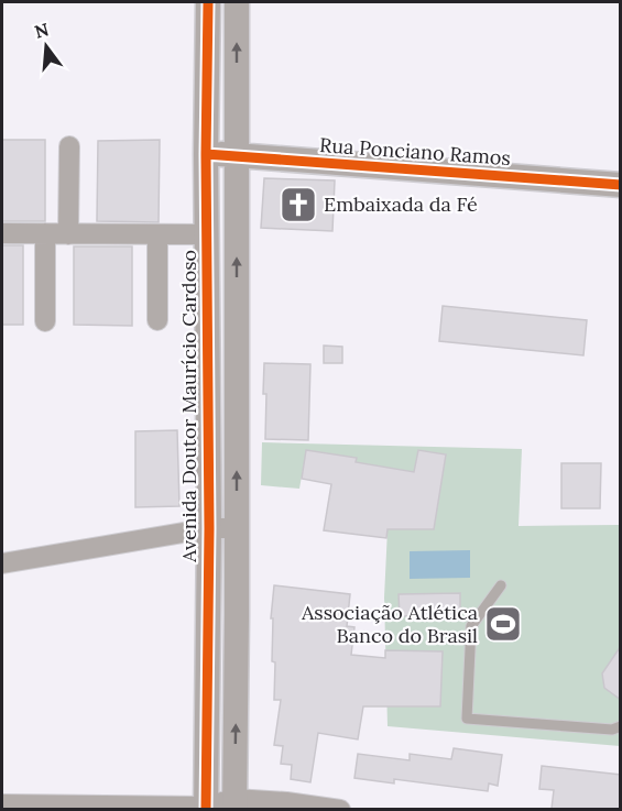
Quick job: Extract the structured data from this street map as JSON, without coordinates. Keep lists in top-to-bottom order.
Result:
{
  "streets": {
    "street": ["Rua Ponciano Ramos", "Avenida Doutor Maurício Cardoso"]
  },
  "crossings": [
    ["Rua Ponciano Ramos", "Avenida Doutor Maurício Cardoso"]
  ],
  "places": {
    "church": ["Embaixada da Fé"],
    "sports": ["Associação Atlética Banco do Brasil"]
  },
  "north": "top"
}
